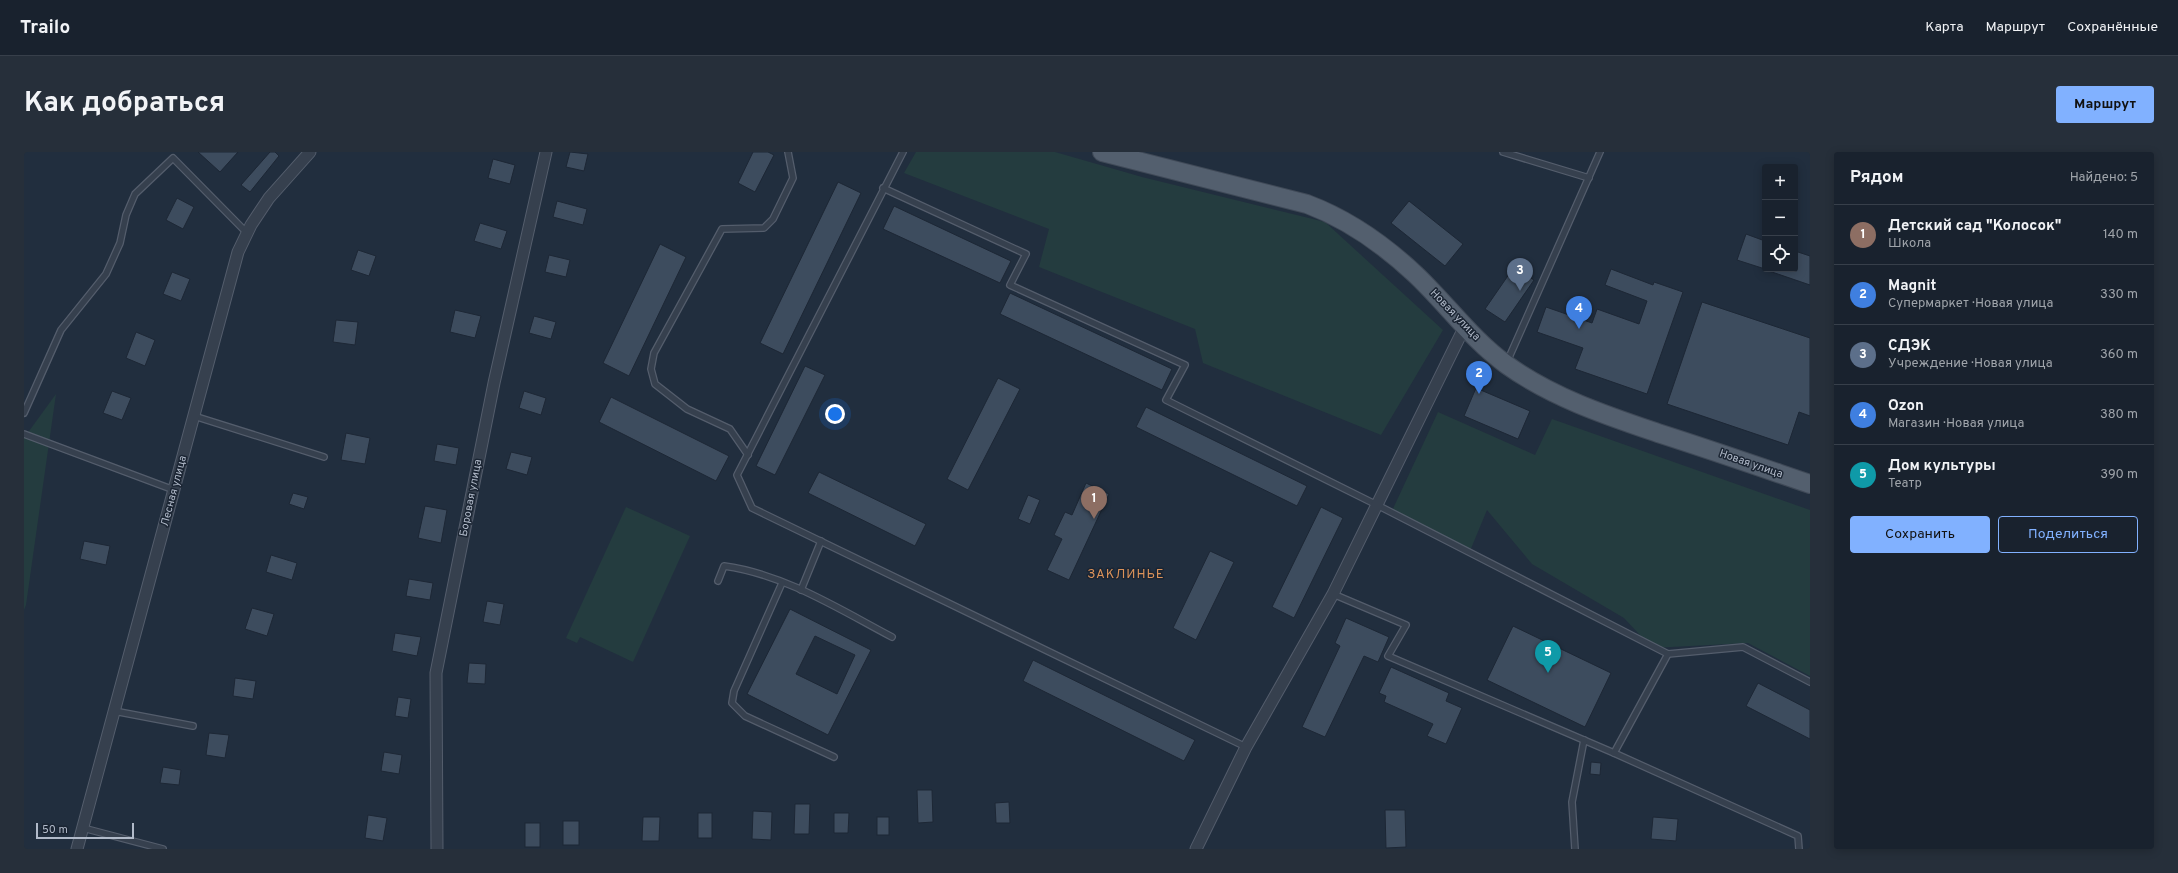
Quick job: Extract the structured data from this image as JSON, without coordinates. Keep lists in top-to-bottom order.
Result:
{
  "streets": {
    "main road": ["Новая улица"],
    "street": ["Лесная улица", "Боровая улица"]
  },
  "districts": ["ЗАКЛИНЬЕ"],
  "scale_bar": "50 m",
  "page": {
    "header": "Trailo",
    "nav": ["Карта", "Маршрут", "Сохранённые"],
    "title": "Как добраться",
    "buttons": [
      "Маршрут",
      ["Сохранить", "Поделиться"]
    ],
    "heading": ["Рядом", "Найдено: 5"],
    "map_buttons": ["+", "−"],
    "list": [
      {
        "mark": "1",
        "name": "Детский сад \"Колосок\"",
        "note": "Школа",
        "value": "140 m"
      },
      {
        "mark": "2",
        "name": "Magnit",
        "note": "Супермаркет · Новая улица",
        "value": "330 m"
      },
      {
        "mark": "3",
        "name": "СДЭК",
        "note": "Учреждение · Новая улица",
        "value": "360 m"
      },
      {
        "mark": "4",
        "name": "Ozon",
        "note": "Магазин · Новая улица",
        "value": "380 m"
      },
      {
        "mark": "5",
        "name": "Дом культуры",
        "note": "Театр",
        "value": "390 m"
      }
    ],
    "pins": [
      "3",
      "4",
      "2",
      "1",
      "5"
    ],
    "scale": "50 m"
  }
}
